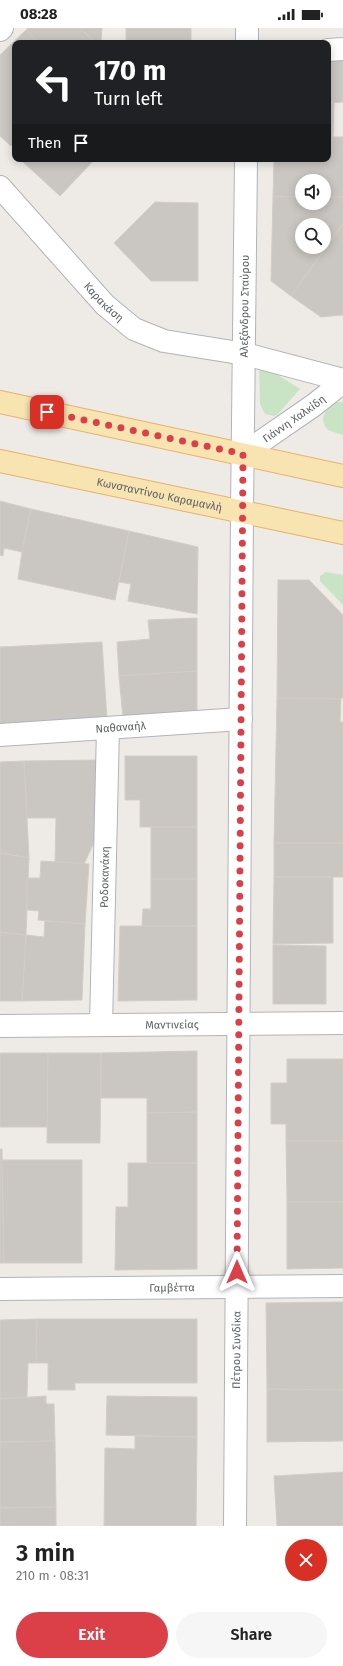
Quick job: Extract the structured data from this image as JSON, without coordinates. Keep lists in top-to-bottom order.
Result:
{
  "streets": {
    "main road": ["Κωνσταντίνου Καραμανλή"],
    "street": [
      "Καρακάση",
      "Αλεξάνδρου Σταύρου",
      "Γιάννη Χαλκίδη",
      "Ναθαναήλ",
      "Ροδοκανάκη",
      "Μαντινείας",
      "Γαμβέττα",
      "Πέτρου Συνδίκα"
    ]
  },
  "crossings": [
    ["Καρακάση", "Αλεξάνδρου Σταύρου"],
    ["Καρακάση", "Γιάννη Χαλκίδη"],
    ["Αλεξάνδρου Σταύρου", "Γιάννη Χαλκίδη"],
    ["Αλεξάνδρου Σταύρου", "Πέτρου Συνδίκα"],
    ["Γιάννη Χαλκίδη", "Πέτρου Συνδίκα"],
    ["Κωνσταντίνου Καραμανλή", "Πέτρου Συνδίκα"],
    ["Ναθαναήλ", "Ροδοκανάκη"],
    ["Ναθαναήλ", "Πέτρου Συνδίκα"],
    ["Ροδοκανάκη", "Μαντινείας"],
    ["Μαντινείας", "Πέτρου Συνδίκα"],
    ["Γαμβέττα", "Πέτρου Συνδίκα"]
  ],
  "page": {
    "status": "08:28",
    "turn": ["170 m", "Turn left"],
    "then": "Then",
    "heading": ["3 min", "210 m · 08:31"],
    "buttons": ["Exit", "Share"]
  }
}
